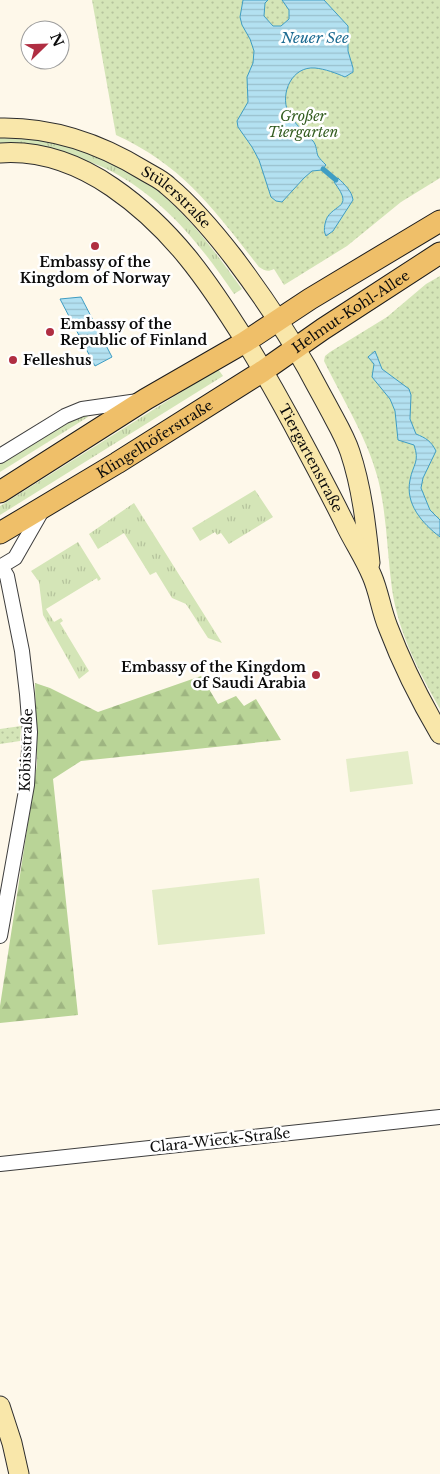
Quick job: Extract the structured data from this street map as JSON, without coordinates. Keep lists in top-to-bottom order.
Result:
{
  "streets": {
    "main road": [
      "Stülerstraße",
      "Helmut-Kohl-Allee",
      "Klingelhöferstraße",
      "Tiergartenstraße"
    ],
    "street": ["Köbisstraße", "Clara-Wieck-Straße"]
  },
  "crossings": [
    ["Stülerstraße", "Helmut-Kohl-Allee"],
    ["Stülerstraße", "Tiergartenstraße"],
    ["Helmut-Kohl-Allee", "Klingelhöferstraße"],
    ["Helmut-Kohl-Allee", "Tiergartenstraße"],
    ["Klingelhöferstraße", "Tiergartenstraße"]
  ],
  "water": ["Neuer See"],
  "parks": ["Großer Tiergarten"],
  "places": [
    "Embassy of the Kingdom of Norway",
    "Embassy of the Republic of Finland",
    "Felleshus",
    "Embassy of the Kingdom of Saudi Arabia"
  ],
  "north": "top right"
}
